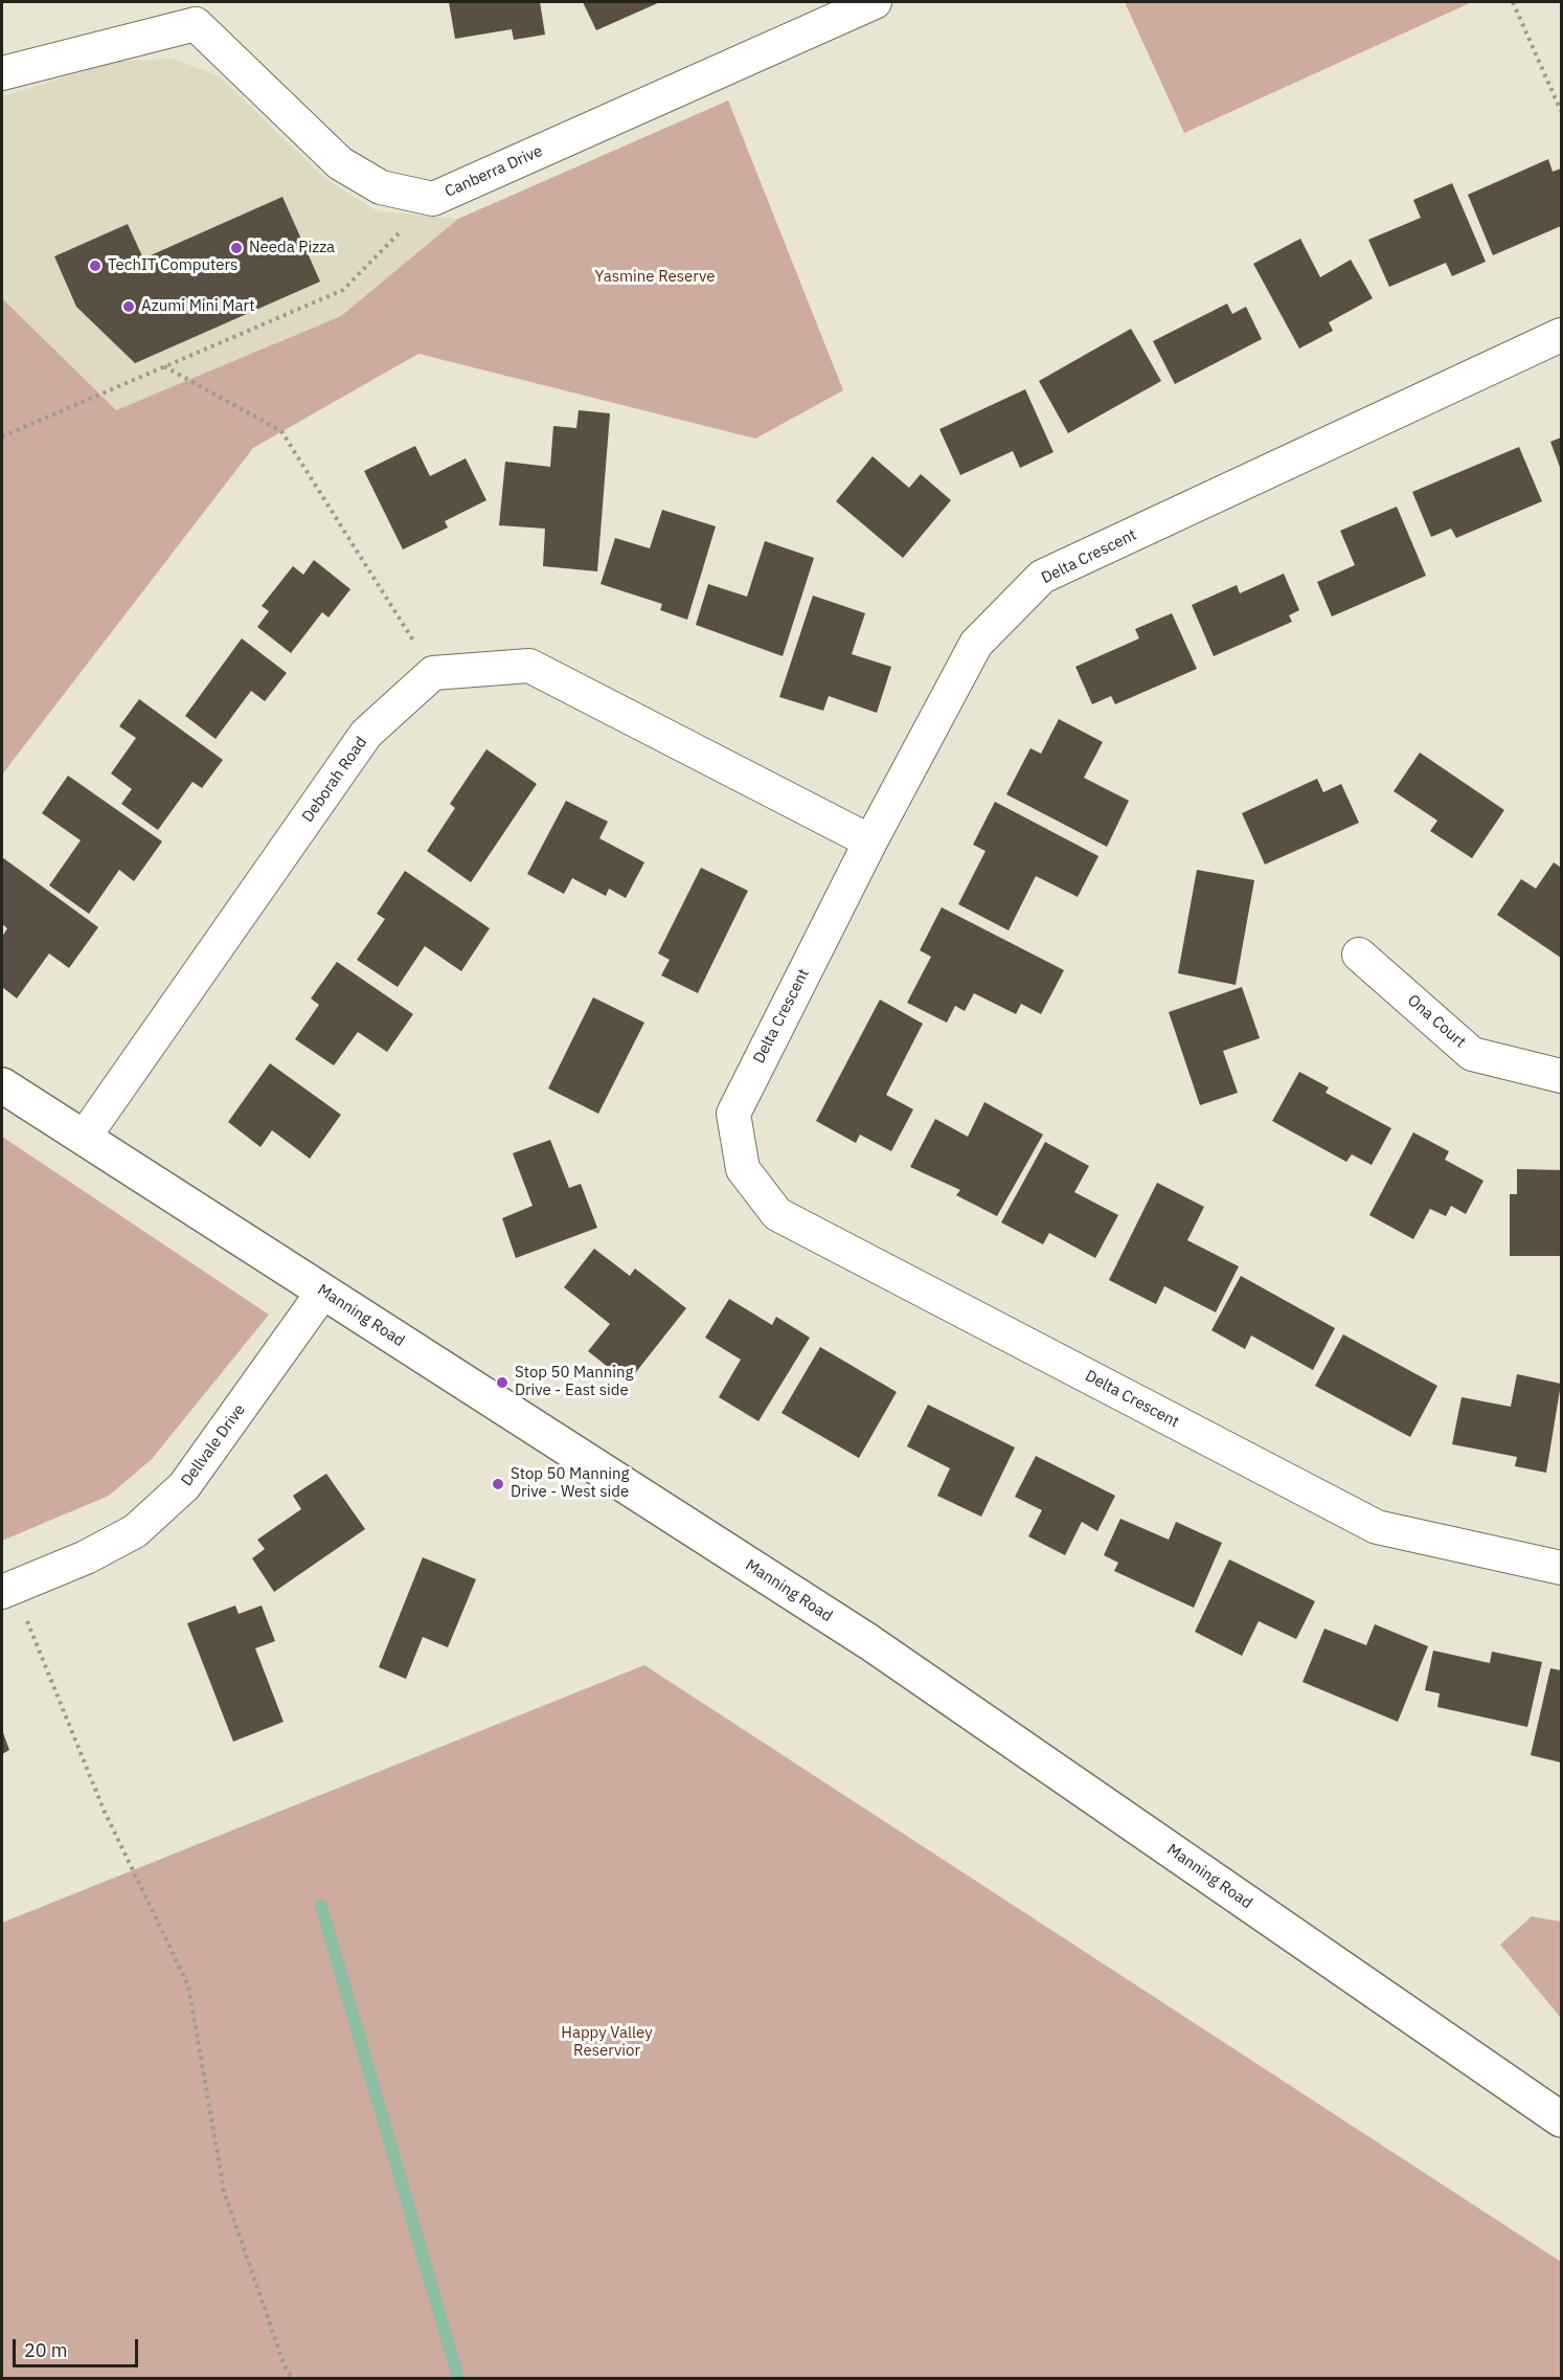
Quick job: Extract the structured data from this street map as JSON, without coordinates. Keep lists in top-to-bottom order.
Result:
{
  "streets": {
    "street": [
      "Canberra Drive",
      "Delta Crescent",
      "Deborah Road",
      "Ona Court",
      "Manning Road",
      "Dellvale Drive"
    ]
  },
  "crossings": [
    ["Deborah Road", "Manning Road"],
    ["Manning Road", "Dellvale Drive"]
  ],
  "parks": ["Yasmine Reserve", "Happy Valley Reservior"],
  "places": [
    "Needa Pizza",
    "TechIT Computers",
    "Azumi Mini Mart",
    "Stop 50 Manning Drive - East side",
    "Stop 50 Manning Drive - West side"
  ],
  "scale_bar": "20 m"
}
